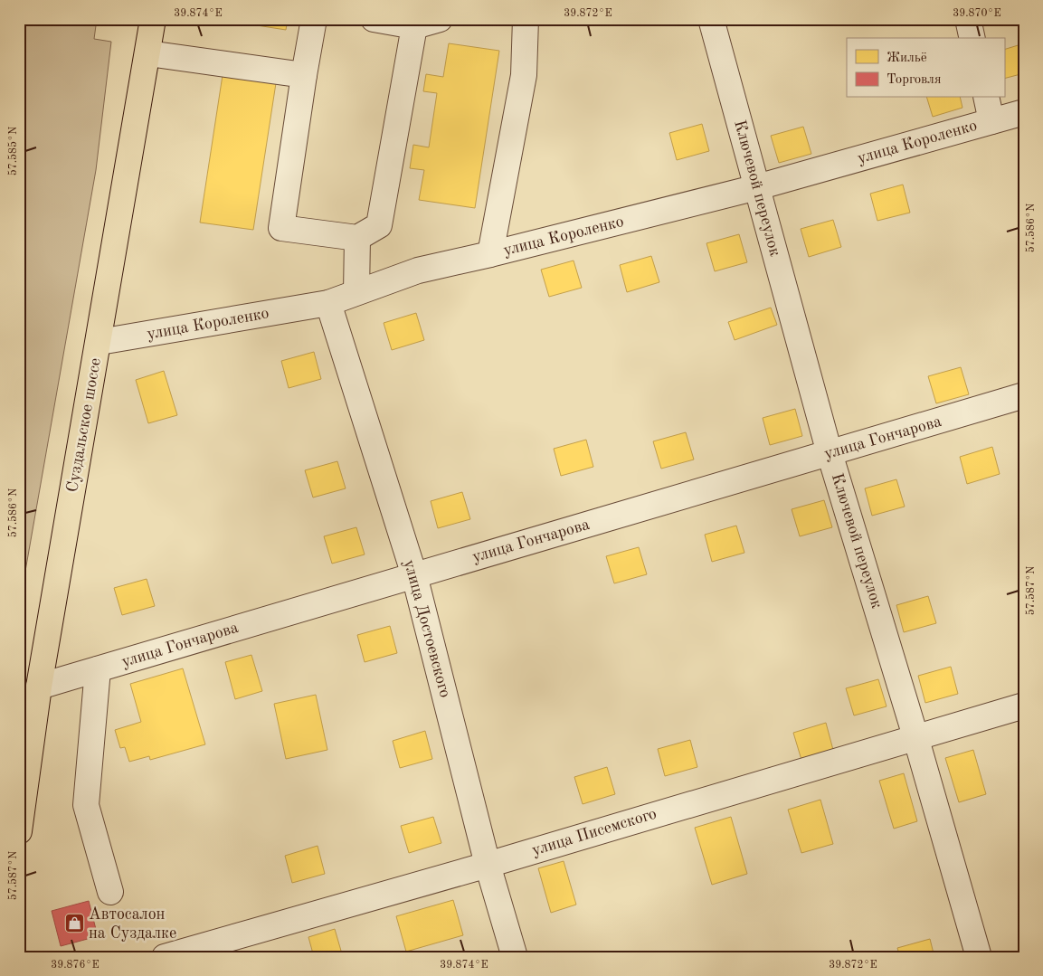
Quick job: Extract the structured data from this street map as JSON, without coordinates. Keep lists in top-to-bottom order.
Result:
{
  "streets": {
    "main road": ["Суздальское шоссе"],
    "street": [
      "улица Короленко",
      "Ключевой переулок",
      "улица Гончарова",
      "улица Достоевского",
      "улица Писемского"
    ]
  },
  "crossings": [
    ["улица Короленко", "Ключевой переулок"],
    ["улица Короленко", "Суздальское шоссе"],
    ["улица Короленко", "улица Достоевского"],
    ["Ключевой переулок", "улица Гончарова"],
    ["Ключевой переулок", "улица Писемского"],
    ["Суздальское шоссе", "улица Гончарова"],
    ["улица Гончарова", "улица Достоевского"],
    ["улица Достоевского", "улица Писемского"]
  ],
  "places": {
    "shop": ["Автосалон на Суздалке"]
  },
  "legend": ["Жильё", "Торговля"],
  "coordinates": [
    "39.874°E",
    "39.872°E",
    "39.870°E",
    "57.585°N",
    "57.586°N",
    "57.587°N",
    "39.876°E"
  ]
}
